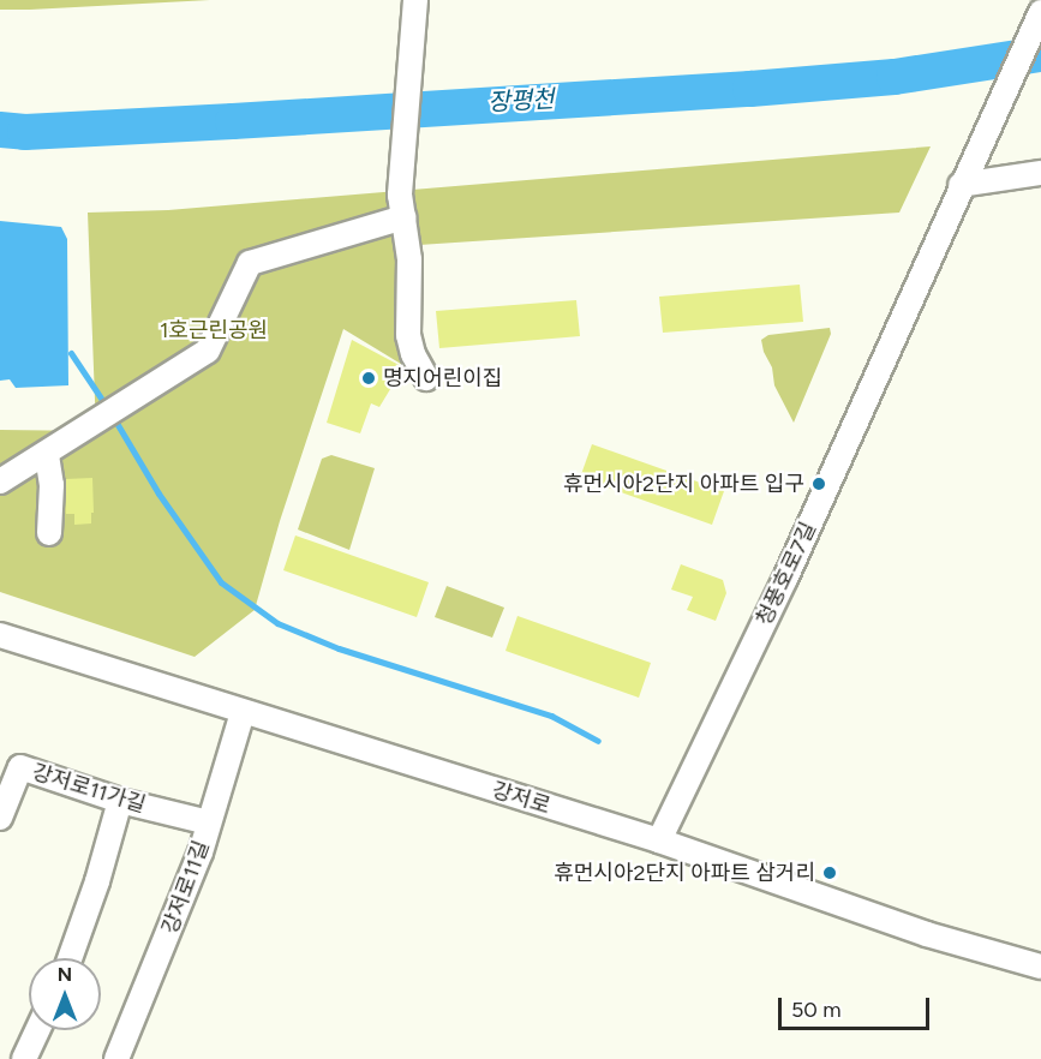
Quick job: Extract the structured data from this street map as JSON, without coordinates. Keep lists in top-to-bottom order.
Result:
{
  "streets": {
    "street": [
      "청풍호로7길",
      "강저로11가길",
      "강저로",
      "강저로11길"
    ]
  },
  "crossings": [
    ["청풍호로7길", "강저로"],
    ["강저로11가길", "강저로11길"],
    ["강저로", "강저로11길"]
  ],
  "water": ["장평천"],
  "parks": ["1호근린공원"],
  "places": ["명지어린이집", "휴먼시아2단지 아파트 입구", "휴먼시아2단지 아파트 삼거리"],
  "scale_bar": "50 m",
  "north": "top"
}
